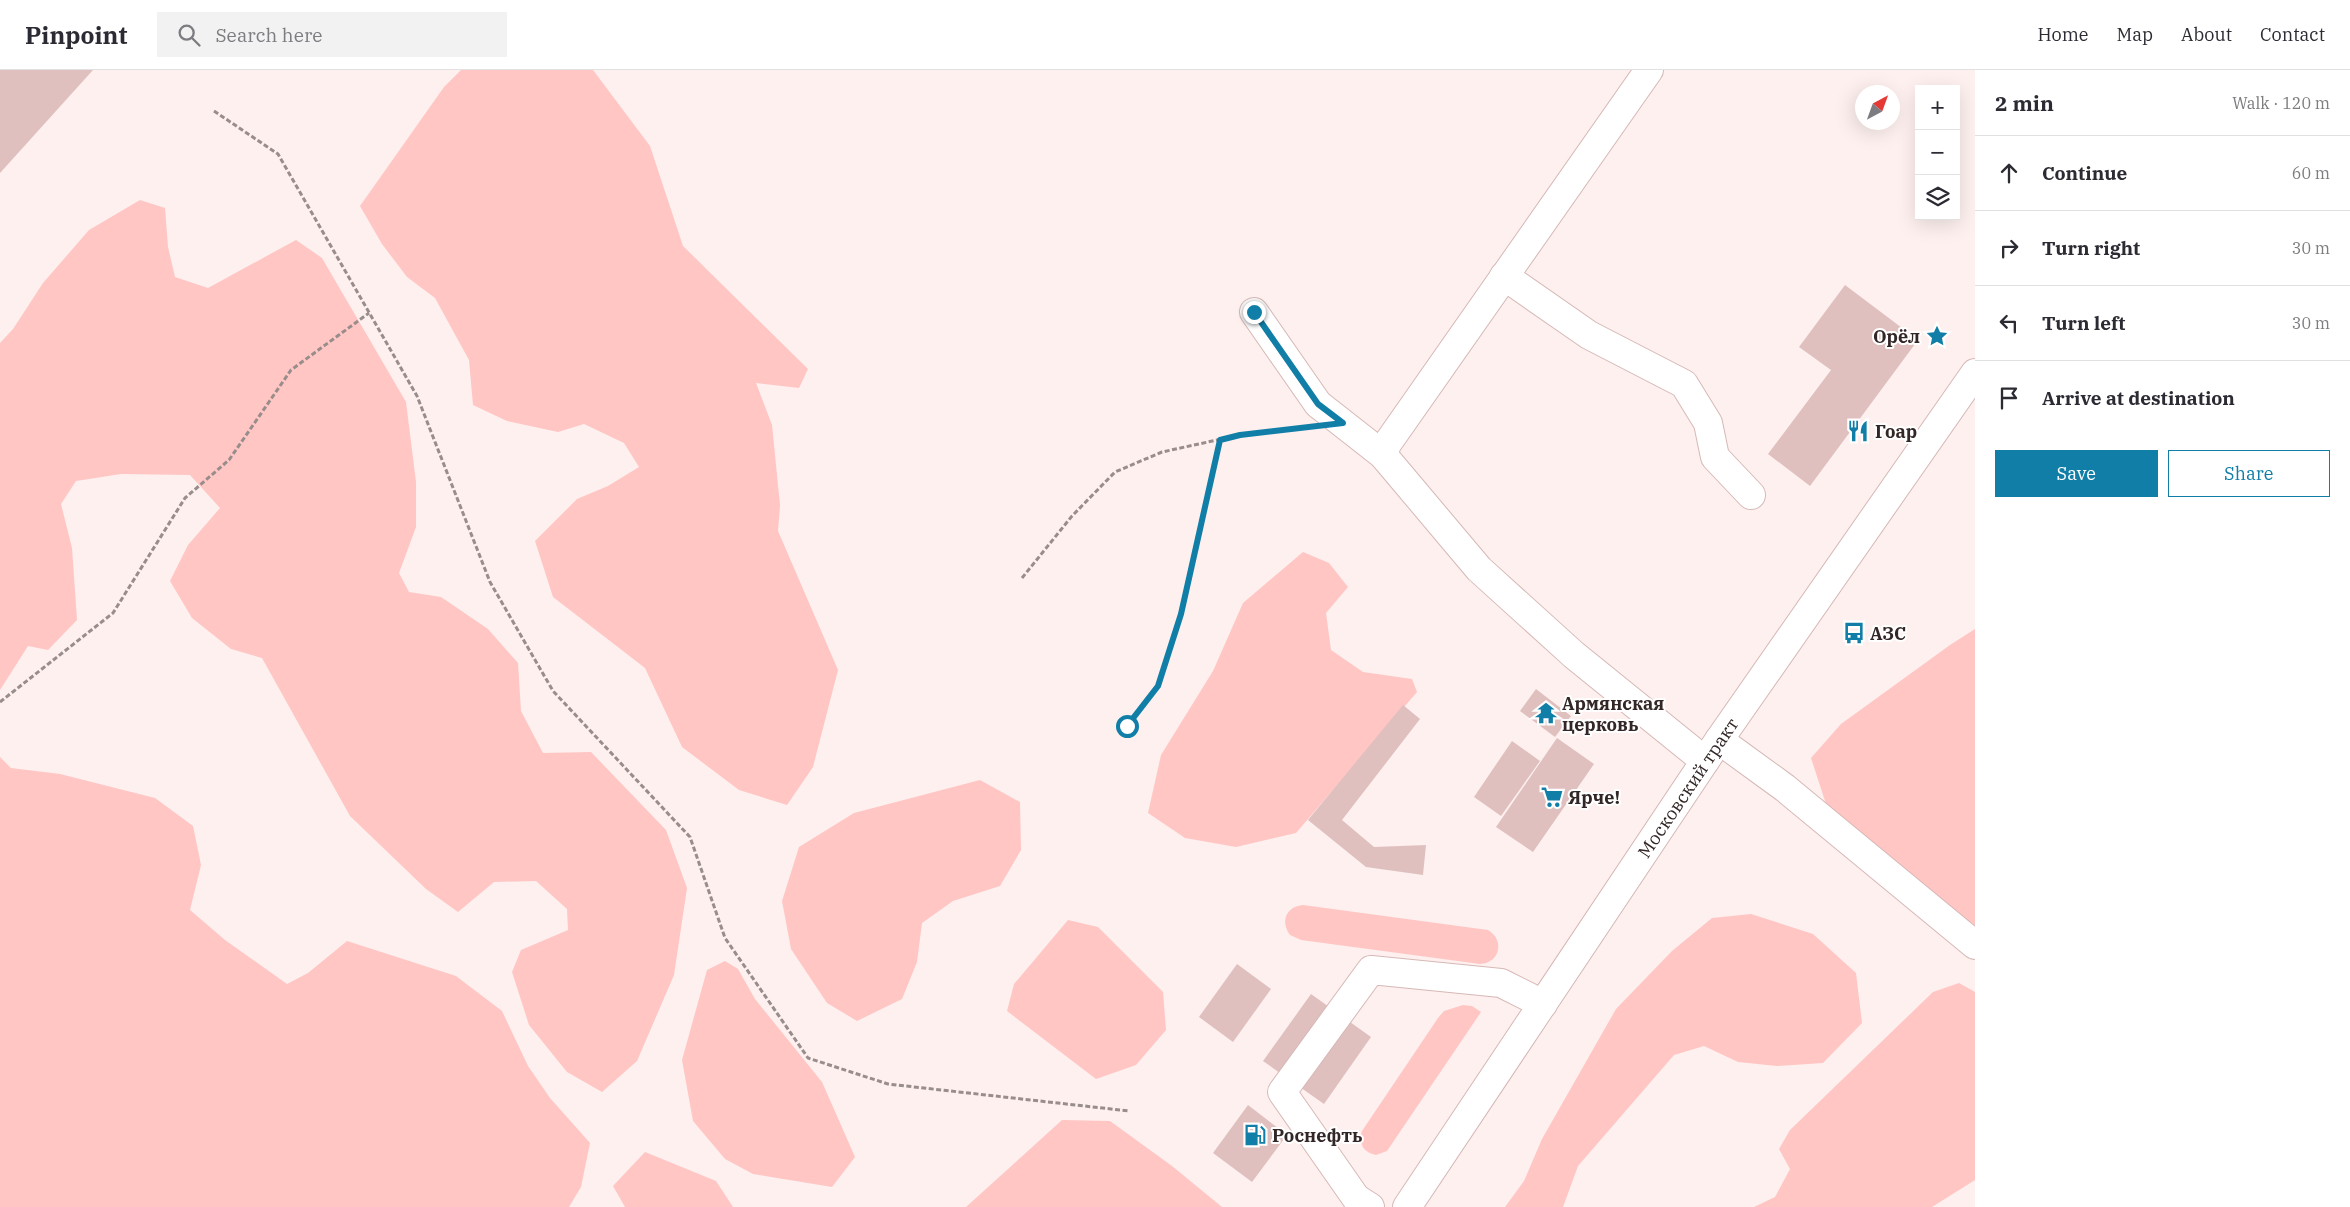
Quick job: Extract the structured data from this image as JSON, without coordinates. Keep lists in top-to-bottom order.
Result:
{
  "streets": {
    "main road": ["Московский тракт"]
  },
  "places": {
    "place": ["Орёл"],
    "restaurant": ["Гоар"],
    "bus stop": ["АЗС"],
    "temple": ["Армянская церковь"],
    "supermarket": ["Ярче!"],
    "fuel station": ["Роснефть"]
  },
  "north": "top right",
  "page": {
    "header": "Pinpoint",
    "search": "Search here",
    "nav": [
      "Home",
      "Map",
      "About",
      "Contact"
    ],
    "heading": ["2 min", "Walk · 120 m"],
    "map_buttons": ["+", "−"],
    "list": [
      ["Continue", "60 m"],
      ["Turn right", "30 m"],
      ["Turn left", "30 m"],
      "Arrive at destination"
    ],
    "buttons": ["Save", "Share"]
  }
}
